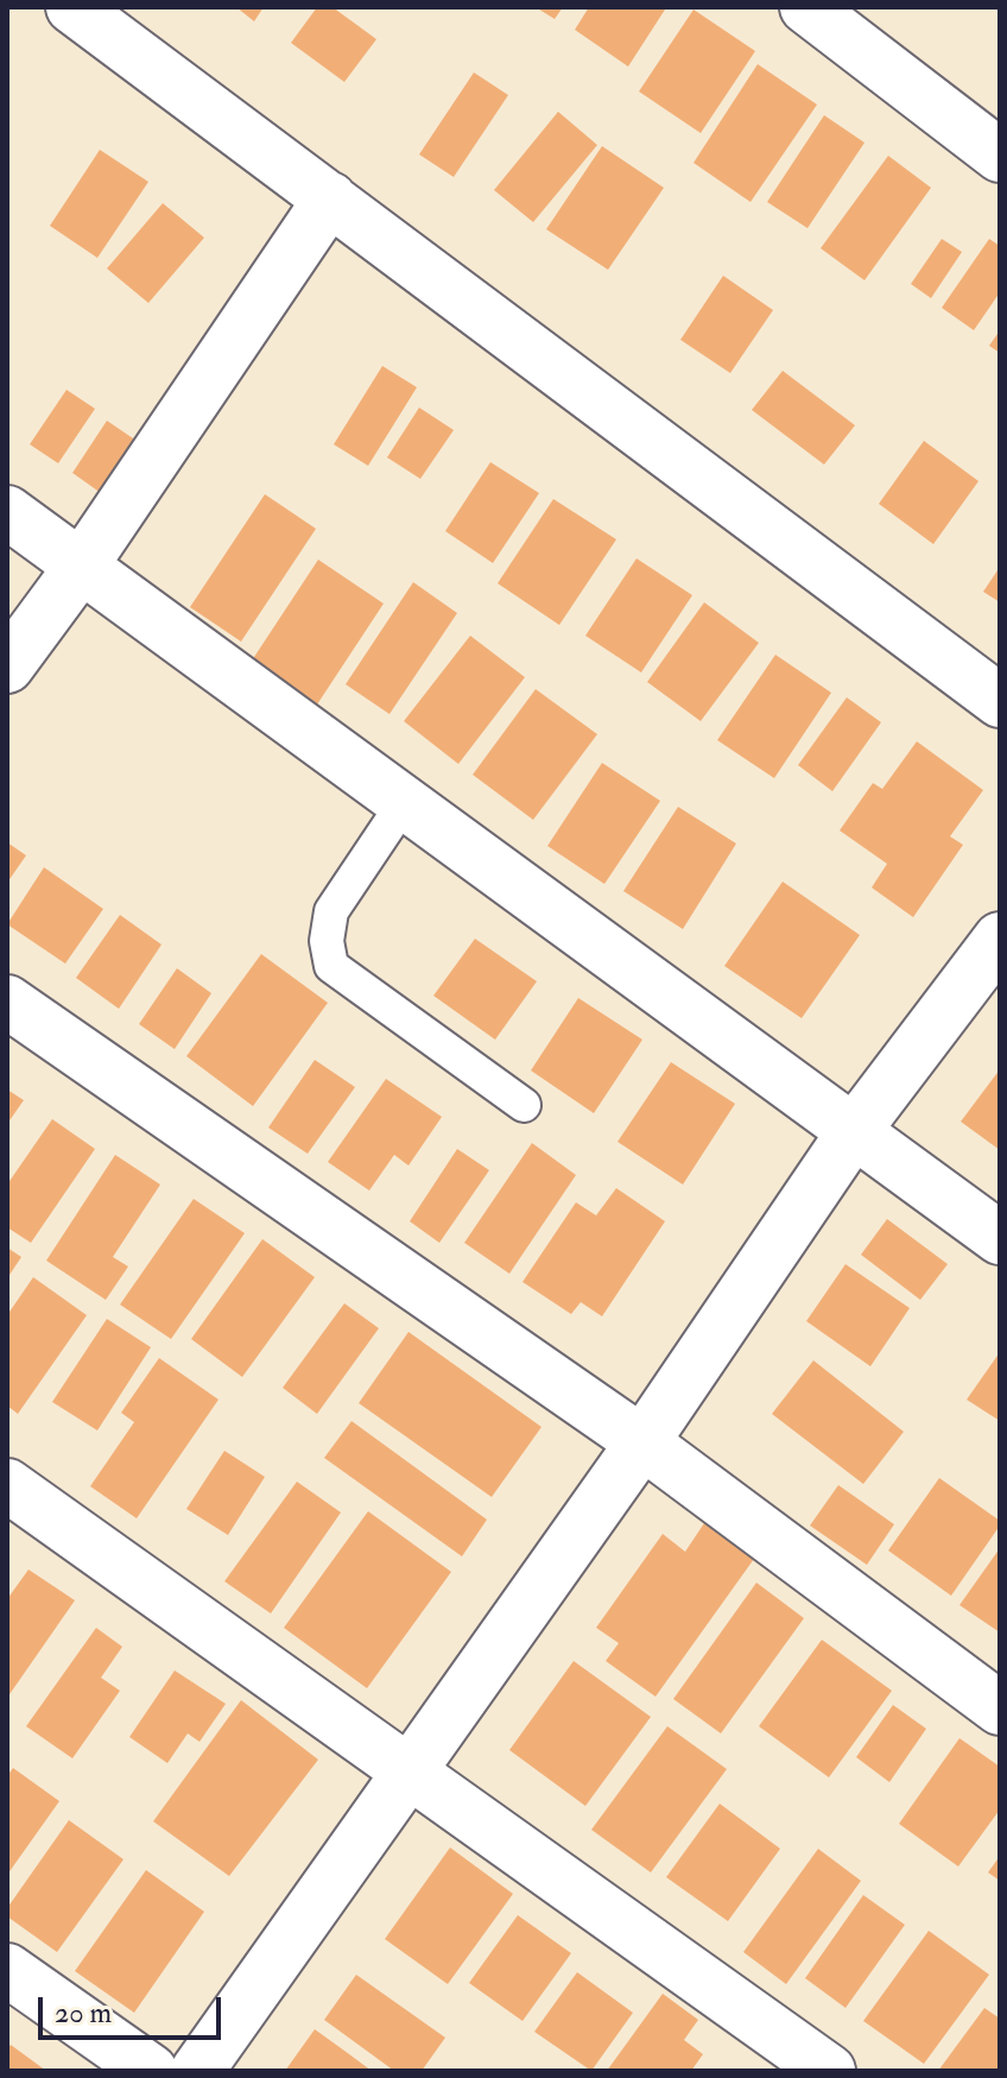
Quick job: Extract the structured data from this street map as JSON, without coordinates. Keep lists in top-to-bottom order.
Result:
{
  "scale_bar": "20 m"
}
